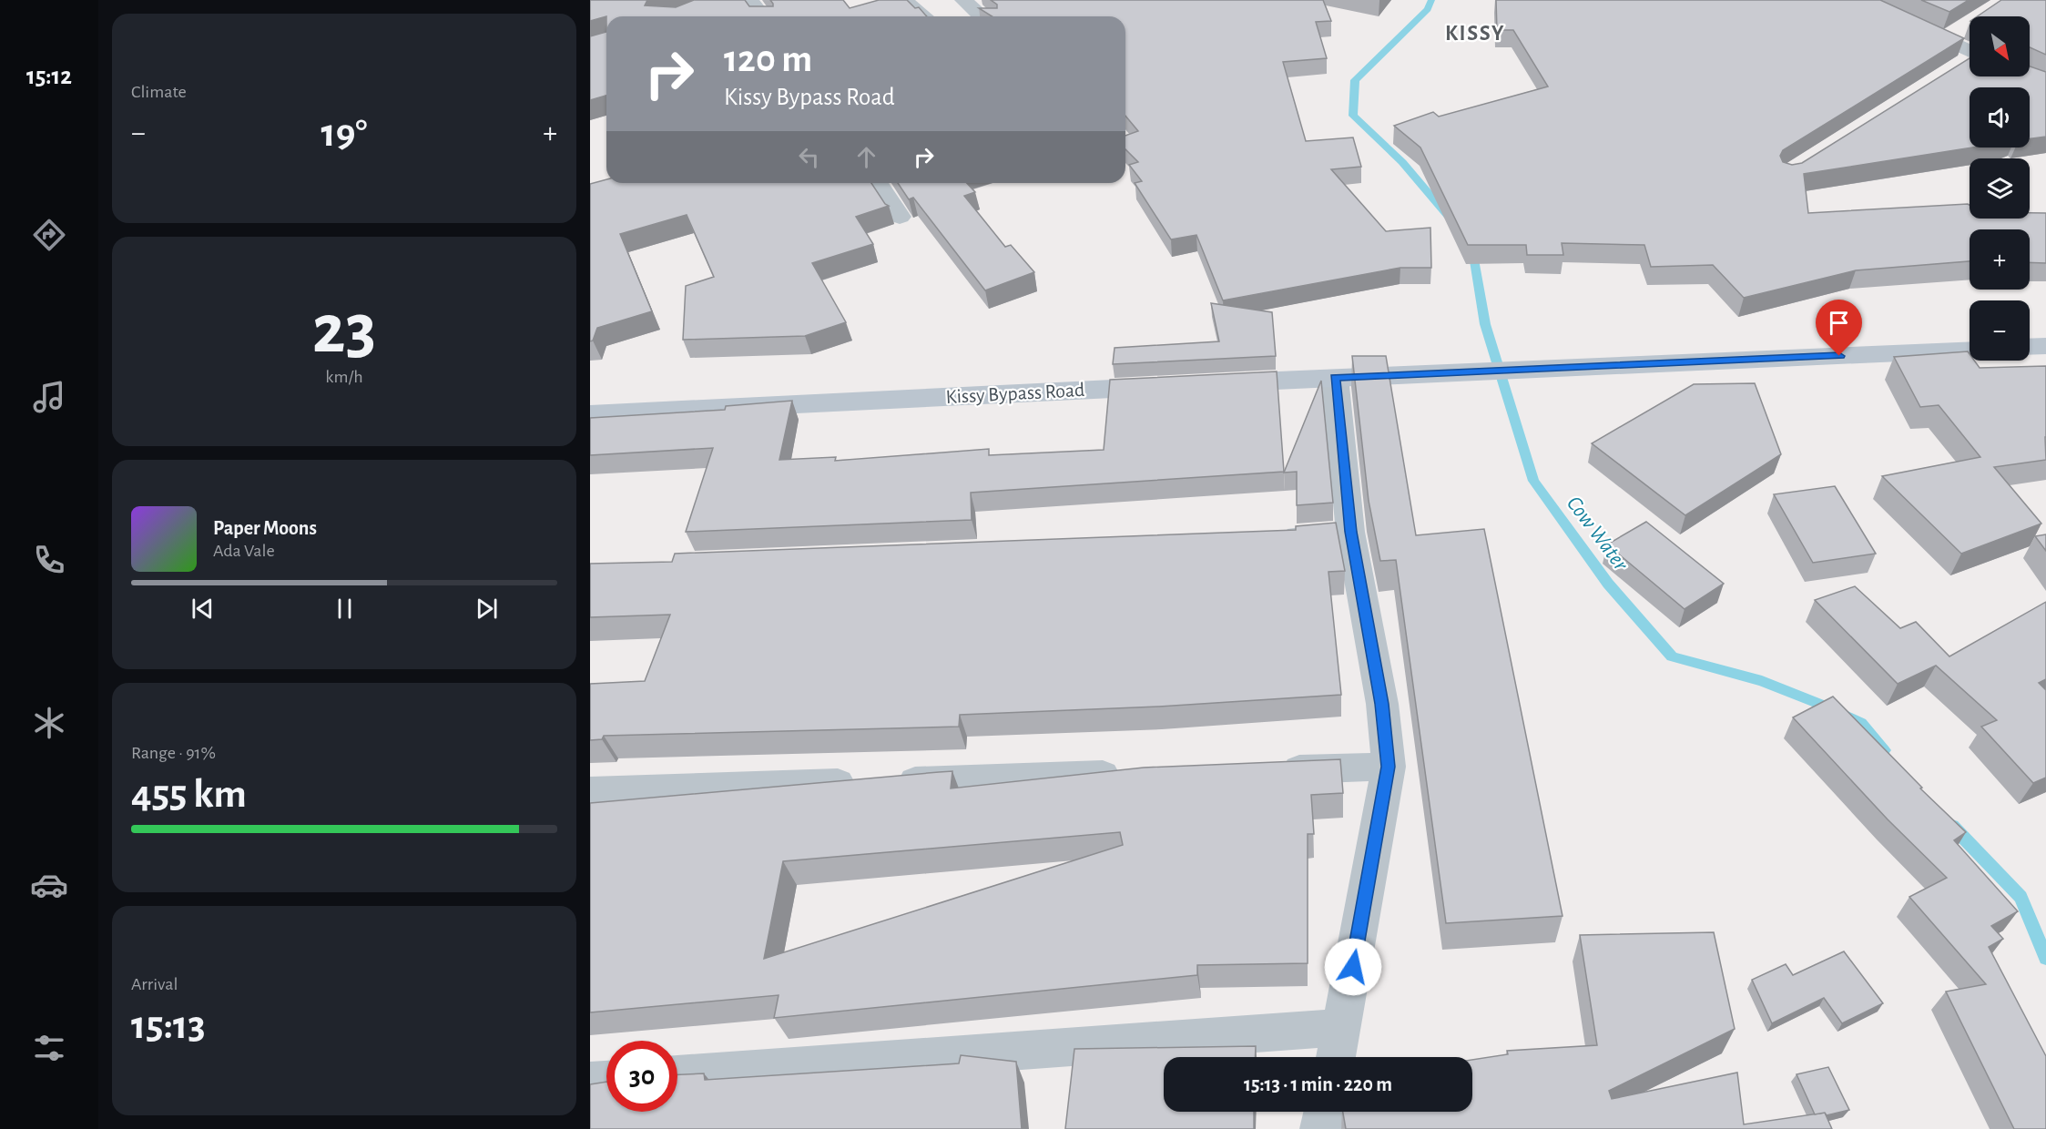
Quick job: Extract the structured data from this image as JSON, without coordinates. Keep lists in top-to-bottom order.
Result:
{
  "streets": {
    "main road": ["Kissy Bypass Road"]
  },
  "districts": ["KISSY"],
  "water": ["Cow Water"],
  "north": "bottom right",
  "page": {
    "tabs": "15:12",
    "tile": [
      "Climate",
      ["23", "km/h"],
      ["Range · 91%", "455 km"],
      ["Arrival", "15:13"]
    ],
    "map_buttons": ["+", "−"],
    "turn": ["120 m", "Kissy Bypass Road"],
    "heat": ["−", "19°", "+"],
    "song": ["Paper Moons", "Ada Vale"],
    "limit": "30",
    "trip": "15:13 · 1 min · 220 m"
  }
}
